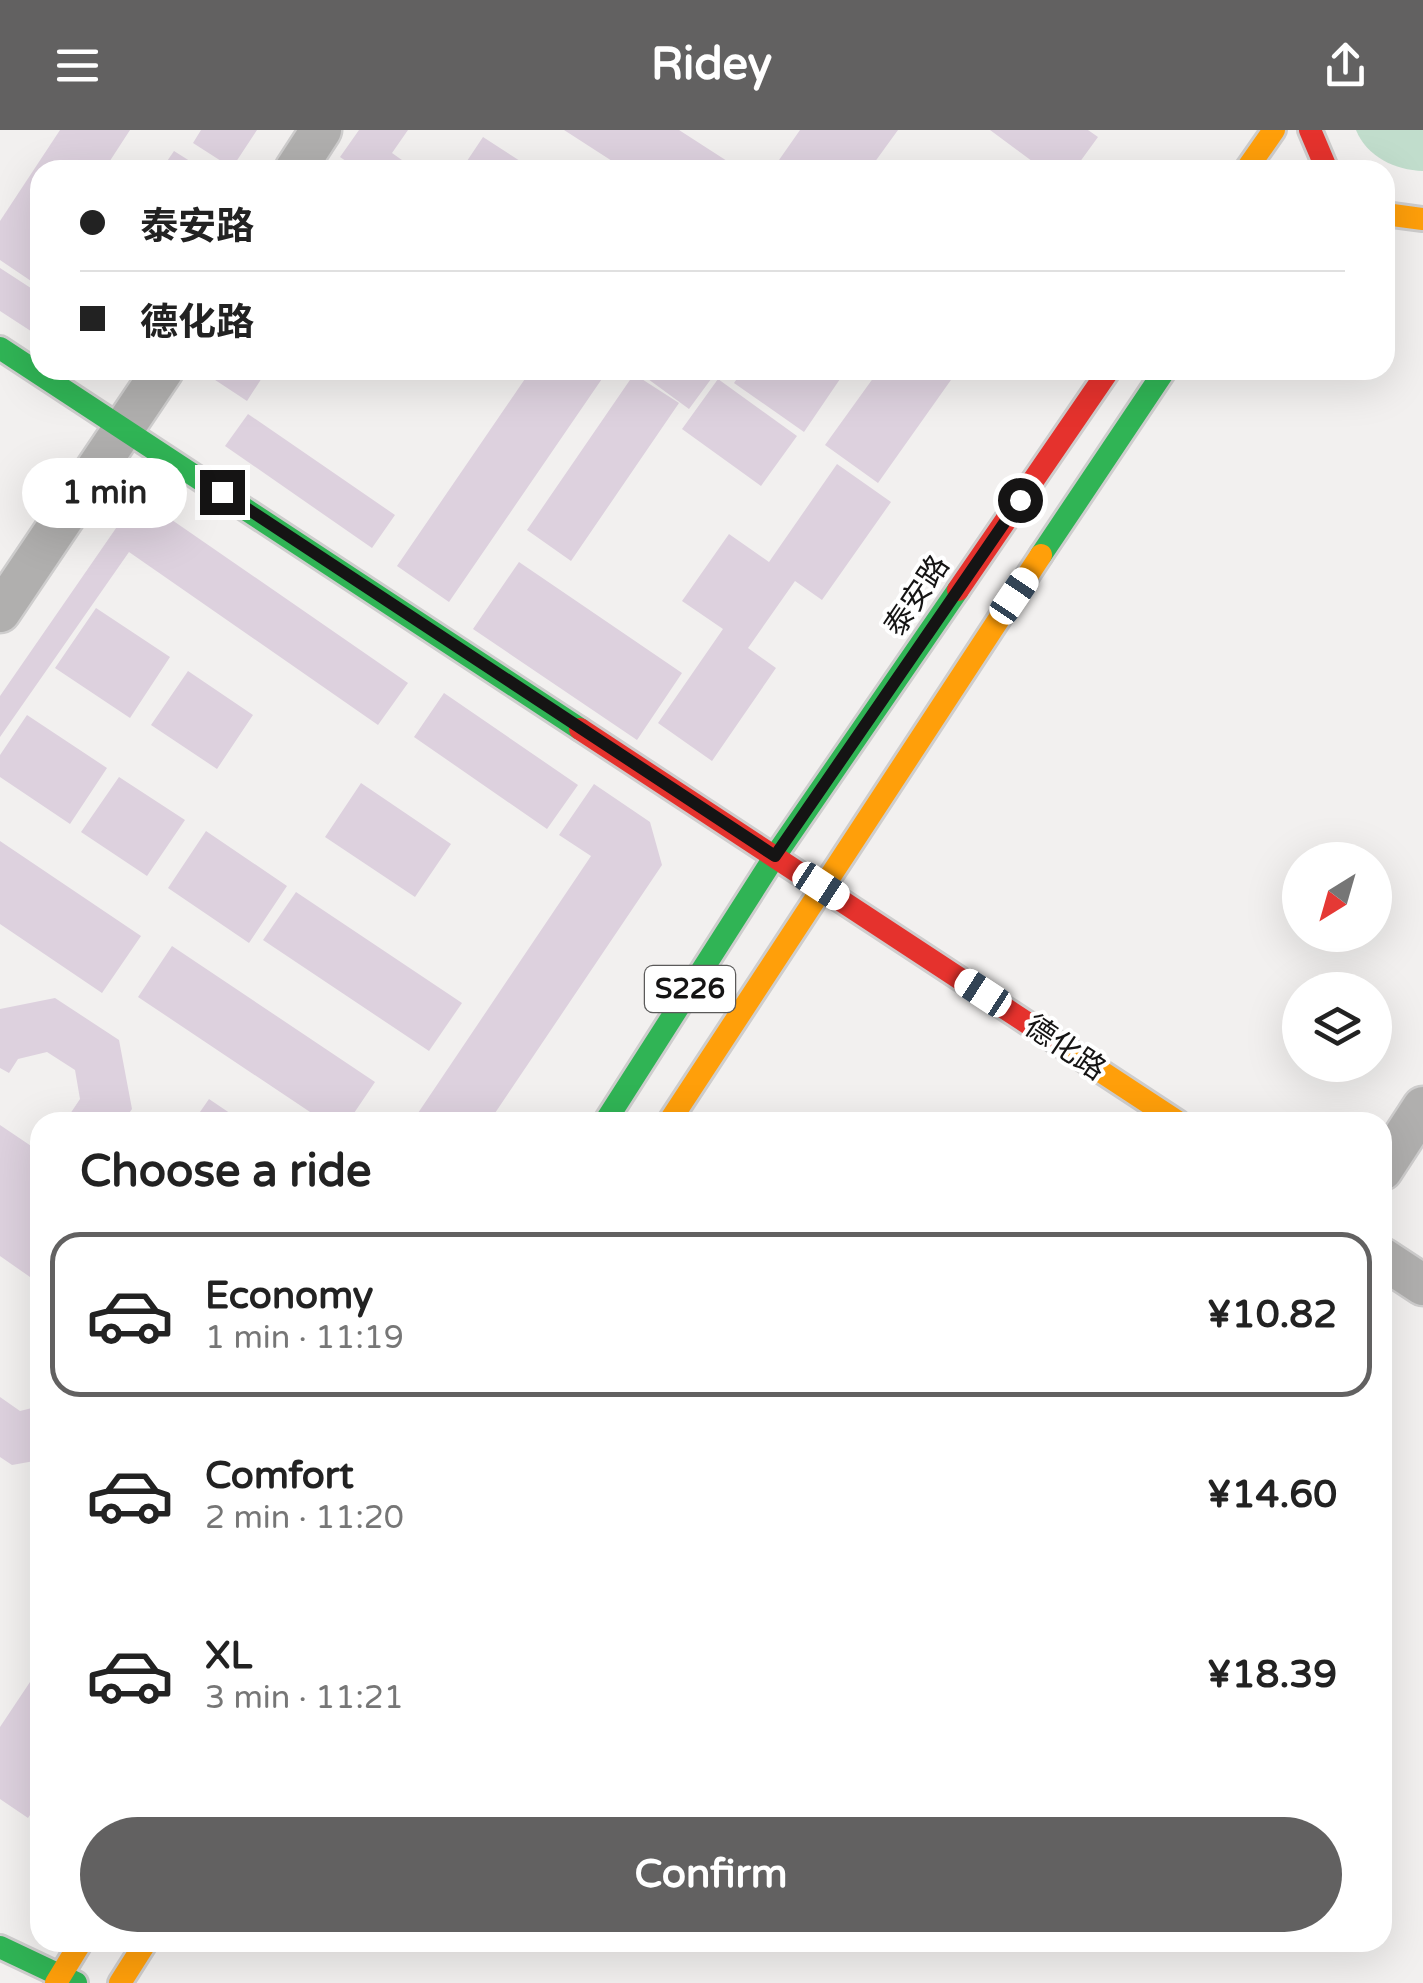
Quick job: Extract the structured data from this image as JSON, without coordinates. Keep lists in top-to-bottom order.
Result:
{
  "streets": {
    "main road": ["泰安路", "S226", "德化路"]
  },
  "crossings": [
    ["泰安路", "S226"],
    ["泰安路", "德化路"],
    ["S226", "德化路"]
  ],
  "north": "bottom left",
  "page": {
    "header": "Ridey",
    "banner": ["泰安路", "德化路"],
    "bubble": "1 min",
    "heading": "Choose a ride",
    "list": [
      {
        "name": "Economy",
        "note": "1 min · 11:19",
        "value": "¥10.82"
      },
      {
        "name": "Comfort",
        "note": "2 min · 11:20",
        "value": "¥14.60"
      },
      {
        "name": "XL",
        "note": "3 min · 11:21",
        "value": "¥18.39"
      }
    ],
    "buttons": "Confirm"
  }
}
